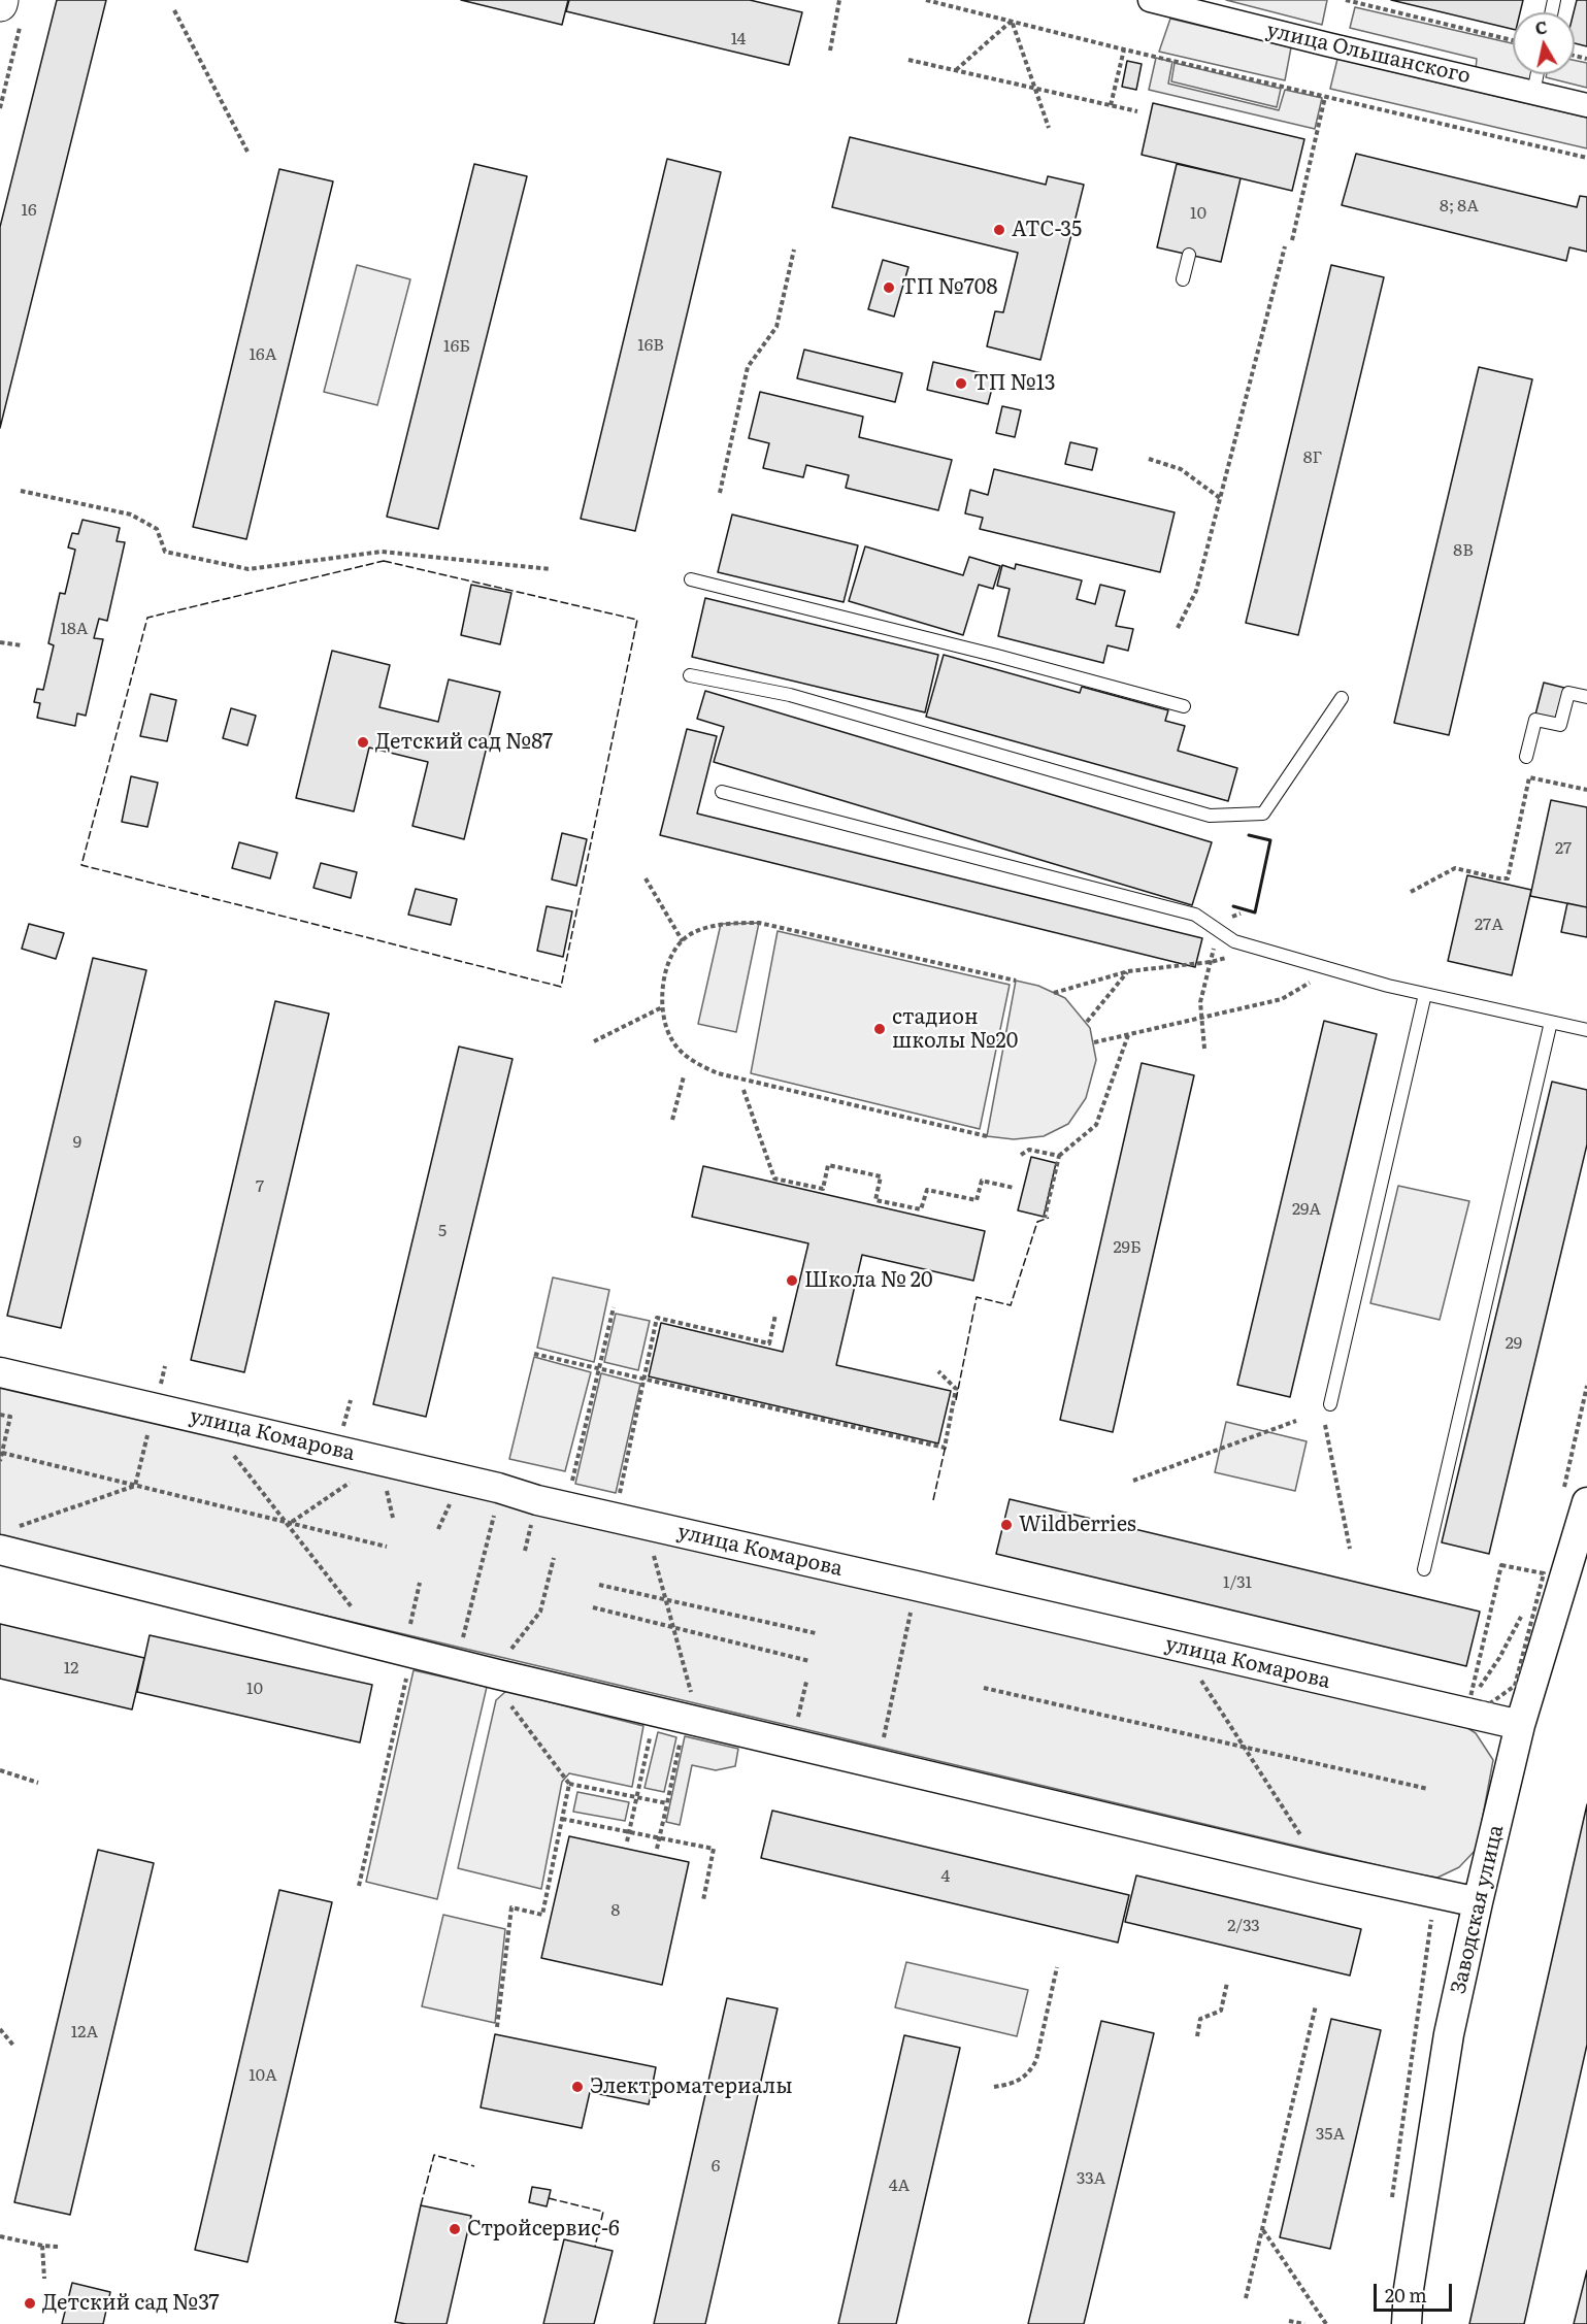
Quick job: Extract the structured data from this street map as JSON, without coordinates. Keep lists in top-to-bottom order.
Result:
{
  "streets": {
    "street": ["улица Ольшанского", "улица Комарова", "Заводская улица"]
  },
  "crossings": [
    ["улица Комарова", "Заводская улица"]
  ],
  "places": [
    "АТС-35",
    "ТП №708",
    "ТП №13",
    "Детский сад №87",
    "стадион школы №20",
    "Школа № 20",
    "Wildberries",
    "Электроматериалы",
    "Стройсервис-6",
    "Детский сад №37"
  ],
  "house_numbers": [
    "14",
    "8; 8А",
    "16",
    "10",
    "16В",
    "16Б",
    "16А",
    "8Г",
    "8В",
    "18А",
    "27",
    "27А",
    "9",
    "7",
    "29А",
    "5",
    "29Б",
    "29",
    "1/31",
    "12",
    "10",
    "4",
    "8",
    "2/33",
    "12А",
    "10А",
    "35А",
    "6",
    "33А",
    "4А"
  ],
  "scale_bar": "20 m",
  "north": "top"
}
